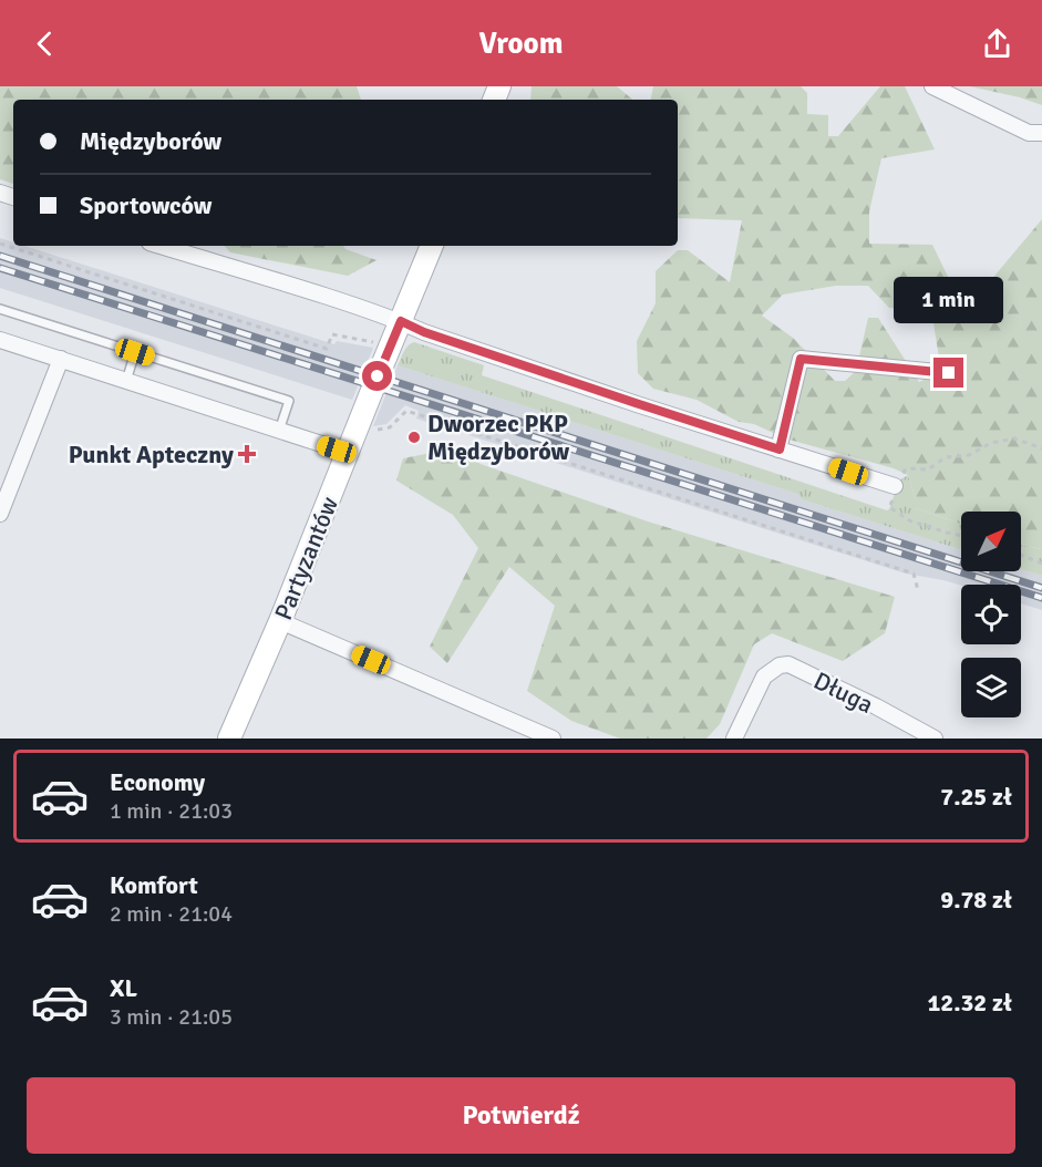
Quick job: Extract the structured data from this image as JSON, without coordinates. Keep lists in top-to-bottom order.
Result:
{
  "streets": {
    "street": ["Partyzantów", "Długa"]
  },
  "places": {
    "other": ["Dworzec PKP Międzyborów"],
    "health": ["Punkt Apteczny"]
  },
  "north": "top right",
  "page": {
    "header": "Vroom",
    "banner": ["Międzyborów", "Sportowców"],
    "bubble": "1 min",
    "list": [
      {
        "name": "Economy",
        "note": "1 min · 21:03",
        "value": "7.25 zł"
      },
      {
        "name": "Komfort",
        "note": "2 min · 21:04",
        "value": "9.78 zł"
      },
      {
        "name": "XL",
        "note": "3 min · 21:05",
        "value": "12.32 zł"
      }
    ],
    "buttons": "Potwierdź"
  }
}
